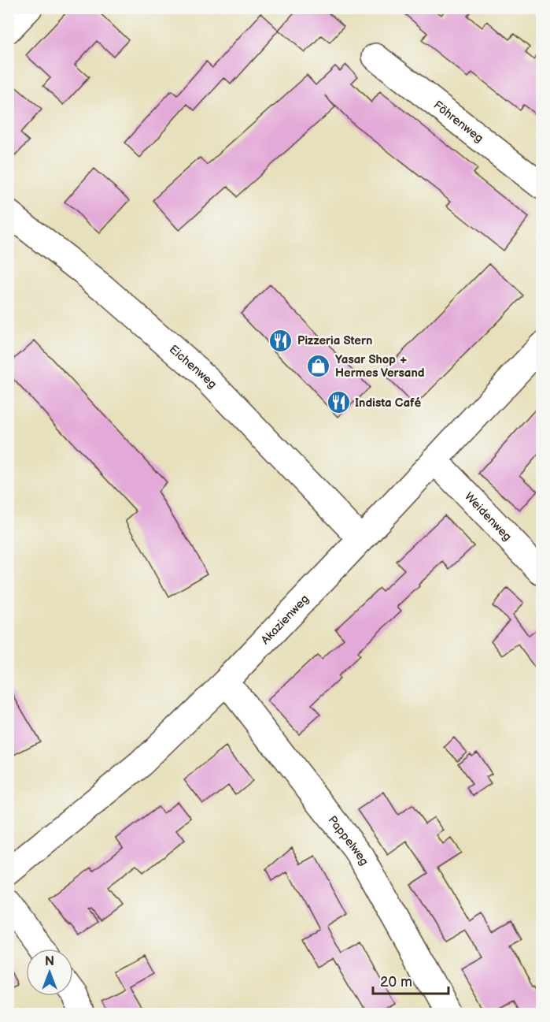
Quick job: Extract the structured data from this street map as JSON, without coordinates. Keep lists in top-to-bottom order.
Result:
{
  "streets": {
    "street": [
      "Föhrenweg",
      "Eichenweg",
      "Weidenweg",
      "Akazienweg",
      "Pappelweg"
    ]
  },
  "crossings": [
    ["Eichenweg", "Akazienweg"],
    ["Weidenweg", "Akazienweg"],
    ["Akazienweg", "Pappelweg"]
  ],
  "places": {
    "restaurant": ["Pizzeria Stern", "Indista Café"],
    "shop": ["Yasar Shop + Hermes Versand"]
  },
  "scale_bar": "20 m",
  "north": "top"
}
